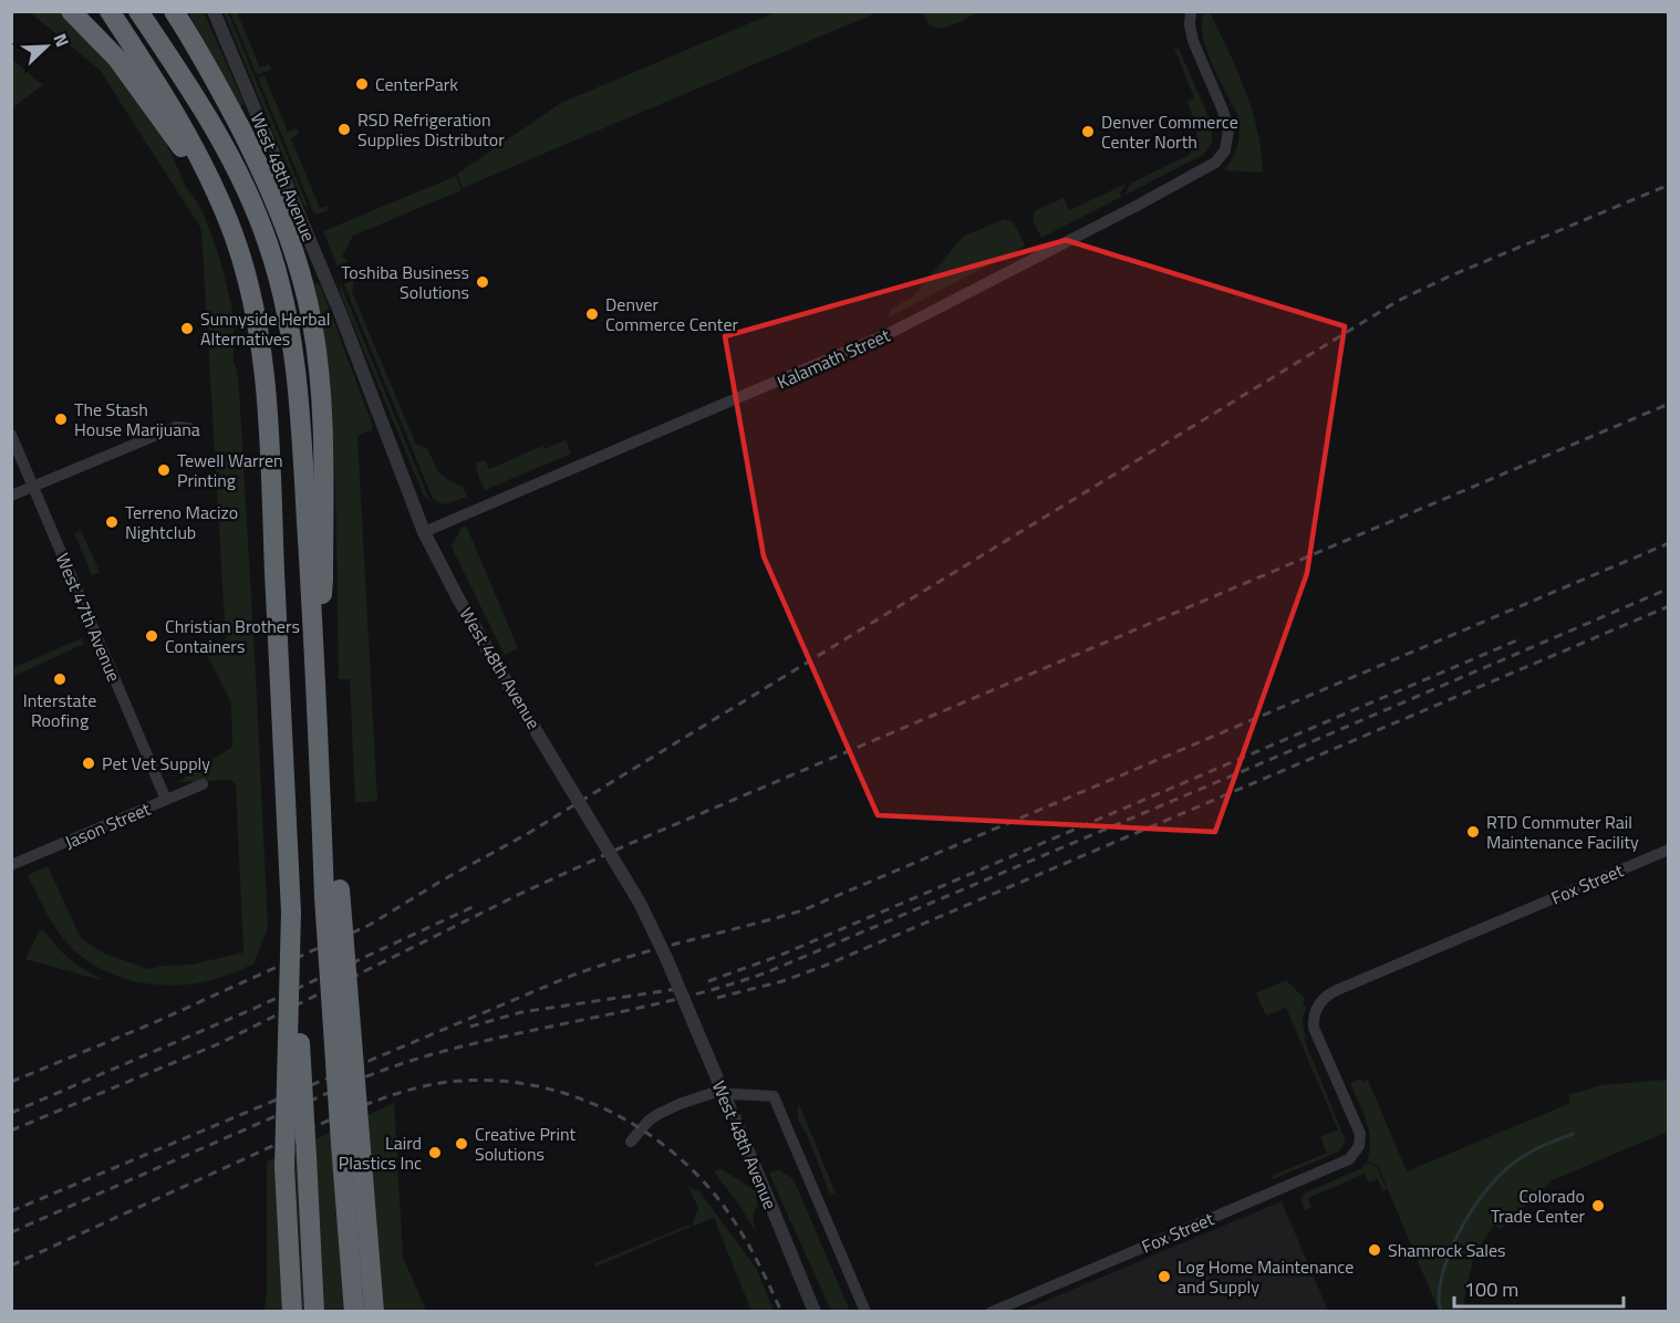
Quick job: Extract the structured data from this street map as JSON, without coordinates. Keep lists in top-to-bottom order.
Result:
{
  "streets": {
    "street": [
      "West 48th Avenue",
      "Kalamath Street",
      "West 47th Avenue",
      "Jason Street",
      "Fox Street"
    ]
  },
  "crossings": [
    ["West 48th Avenue", "Kalamath Street"],
    ["West 47th Avenue", "Jason Street"]
  ],
  "places": [
    "CenterPark",
    "RSD Refrigeration Supplies Distributor",
    "Denver Commerce Center North",
    "Toshiba Business Solutions",
    "Denver Commerce Center",
    "Sunnyside Herbal Alternatives",
    "The Stash House Marijuana",
    "Tewell Warren Printing",
    "Terreno Macizo Nightclub",
    "Christian Brothers Containers",
    "Interstate Roofing",
    "Pet Vet Supply",
    "RTD Commuter Rail Maintenance Facility",
    "Creative Print Solutions",
    "Laird Plastics Inc",
    "Colorado Trade Center",
    "Shamrock Sales",
    "Log Home Maintenance and Supply"
  ],
  "scale_bar": "100 m",
  "north": "top right"
}
